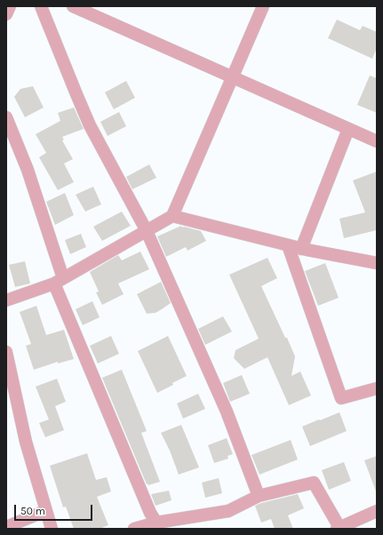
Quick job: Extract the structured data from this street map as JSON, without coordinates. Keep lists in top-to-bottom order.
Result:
{
  "scale_bar": "50 m"
}
